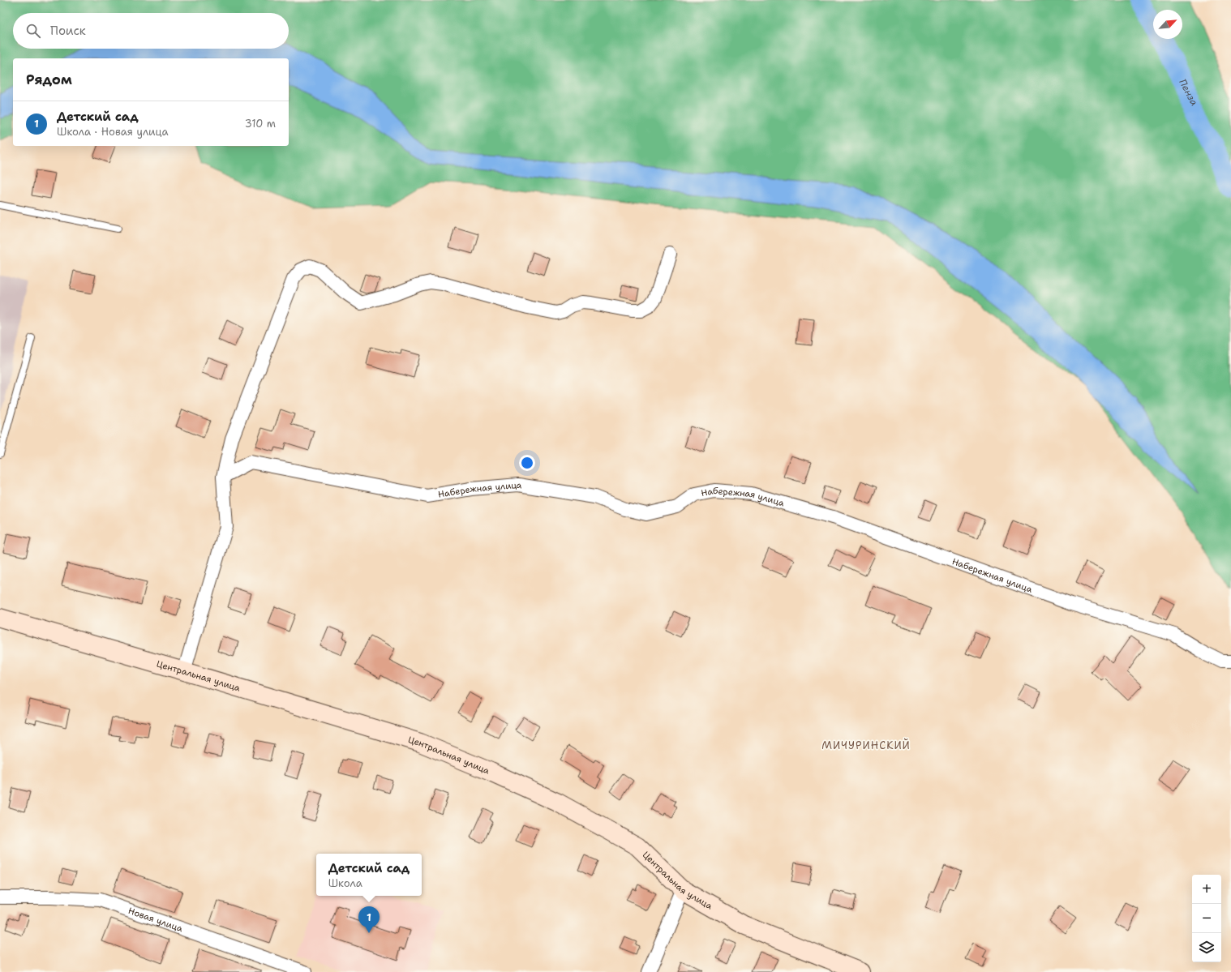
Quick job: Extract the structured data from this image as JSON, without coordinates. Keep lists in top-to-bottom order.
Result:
{
  "streets": {
    "street": ["Набережная улица", "Центральная улица", "Новая улица"]
  },
  "districts": ["МИЧУРИНСКИЙ"],
  "water": ["Пенза"],
  "north": "top right",
  "page": {
    "search": "Поиск",
    "heading": "Рядом",
    "list": [
      {
        "mark": "1",
        "name": "Детский сад",
        "note": "Школа · Новая улица",
        "value": "310 m"
      }
    ],
    "popup": ["Детский сад", "Школа"],
    "map_buttons": ["+", "−"],
    "pins": "1"
  }
}
